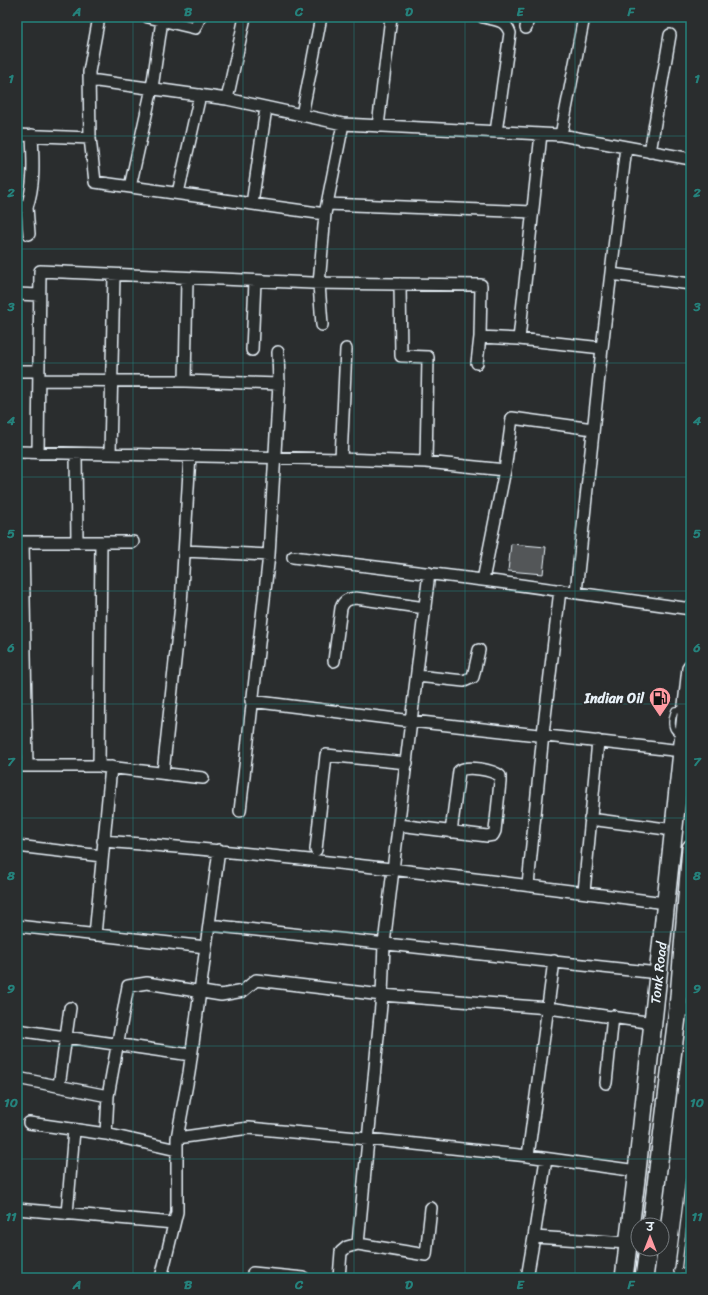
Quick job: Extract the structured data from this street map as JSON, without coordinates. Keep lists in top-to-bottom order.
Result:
{
  "streets": {
    "main road": ["Tonk Road"]
  },
  "places": {
    "fuel station": ["Indian Oil"]
  },
  "north": "top",
  "grid": {
    "columns": [
      "A",
      "B",
      "C",
      "D",
      "E",
      "F"
    ],
    "rows": [
      "1",
      "2",
      "3",
      "4",
      "5",
      "6",
      "7",
      "8",
      "9",
      "10",
      "11"
    ]
  }
}
